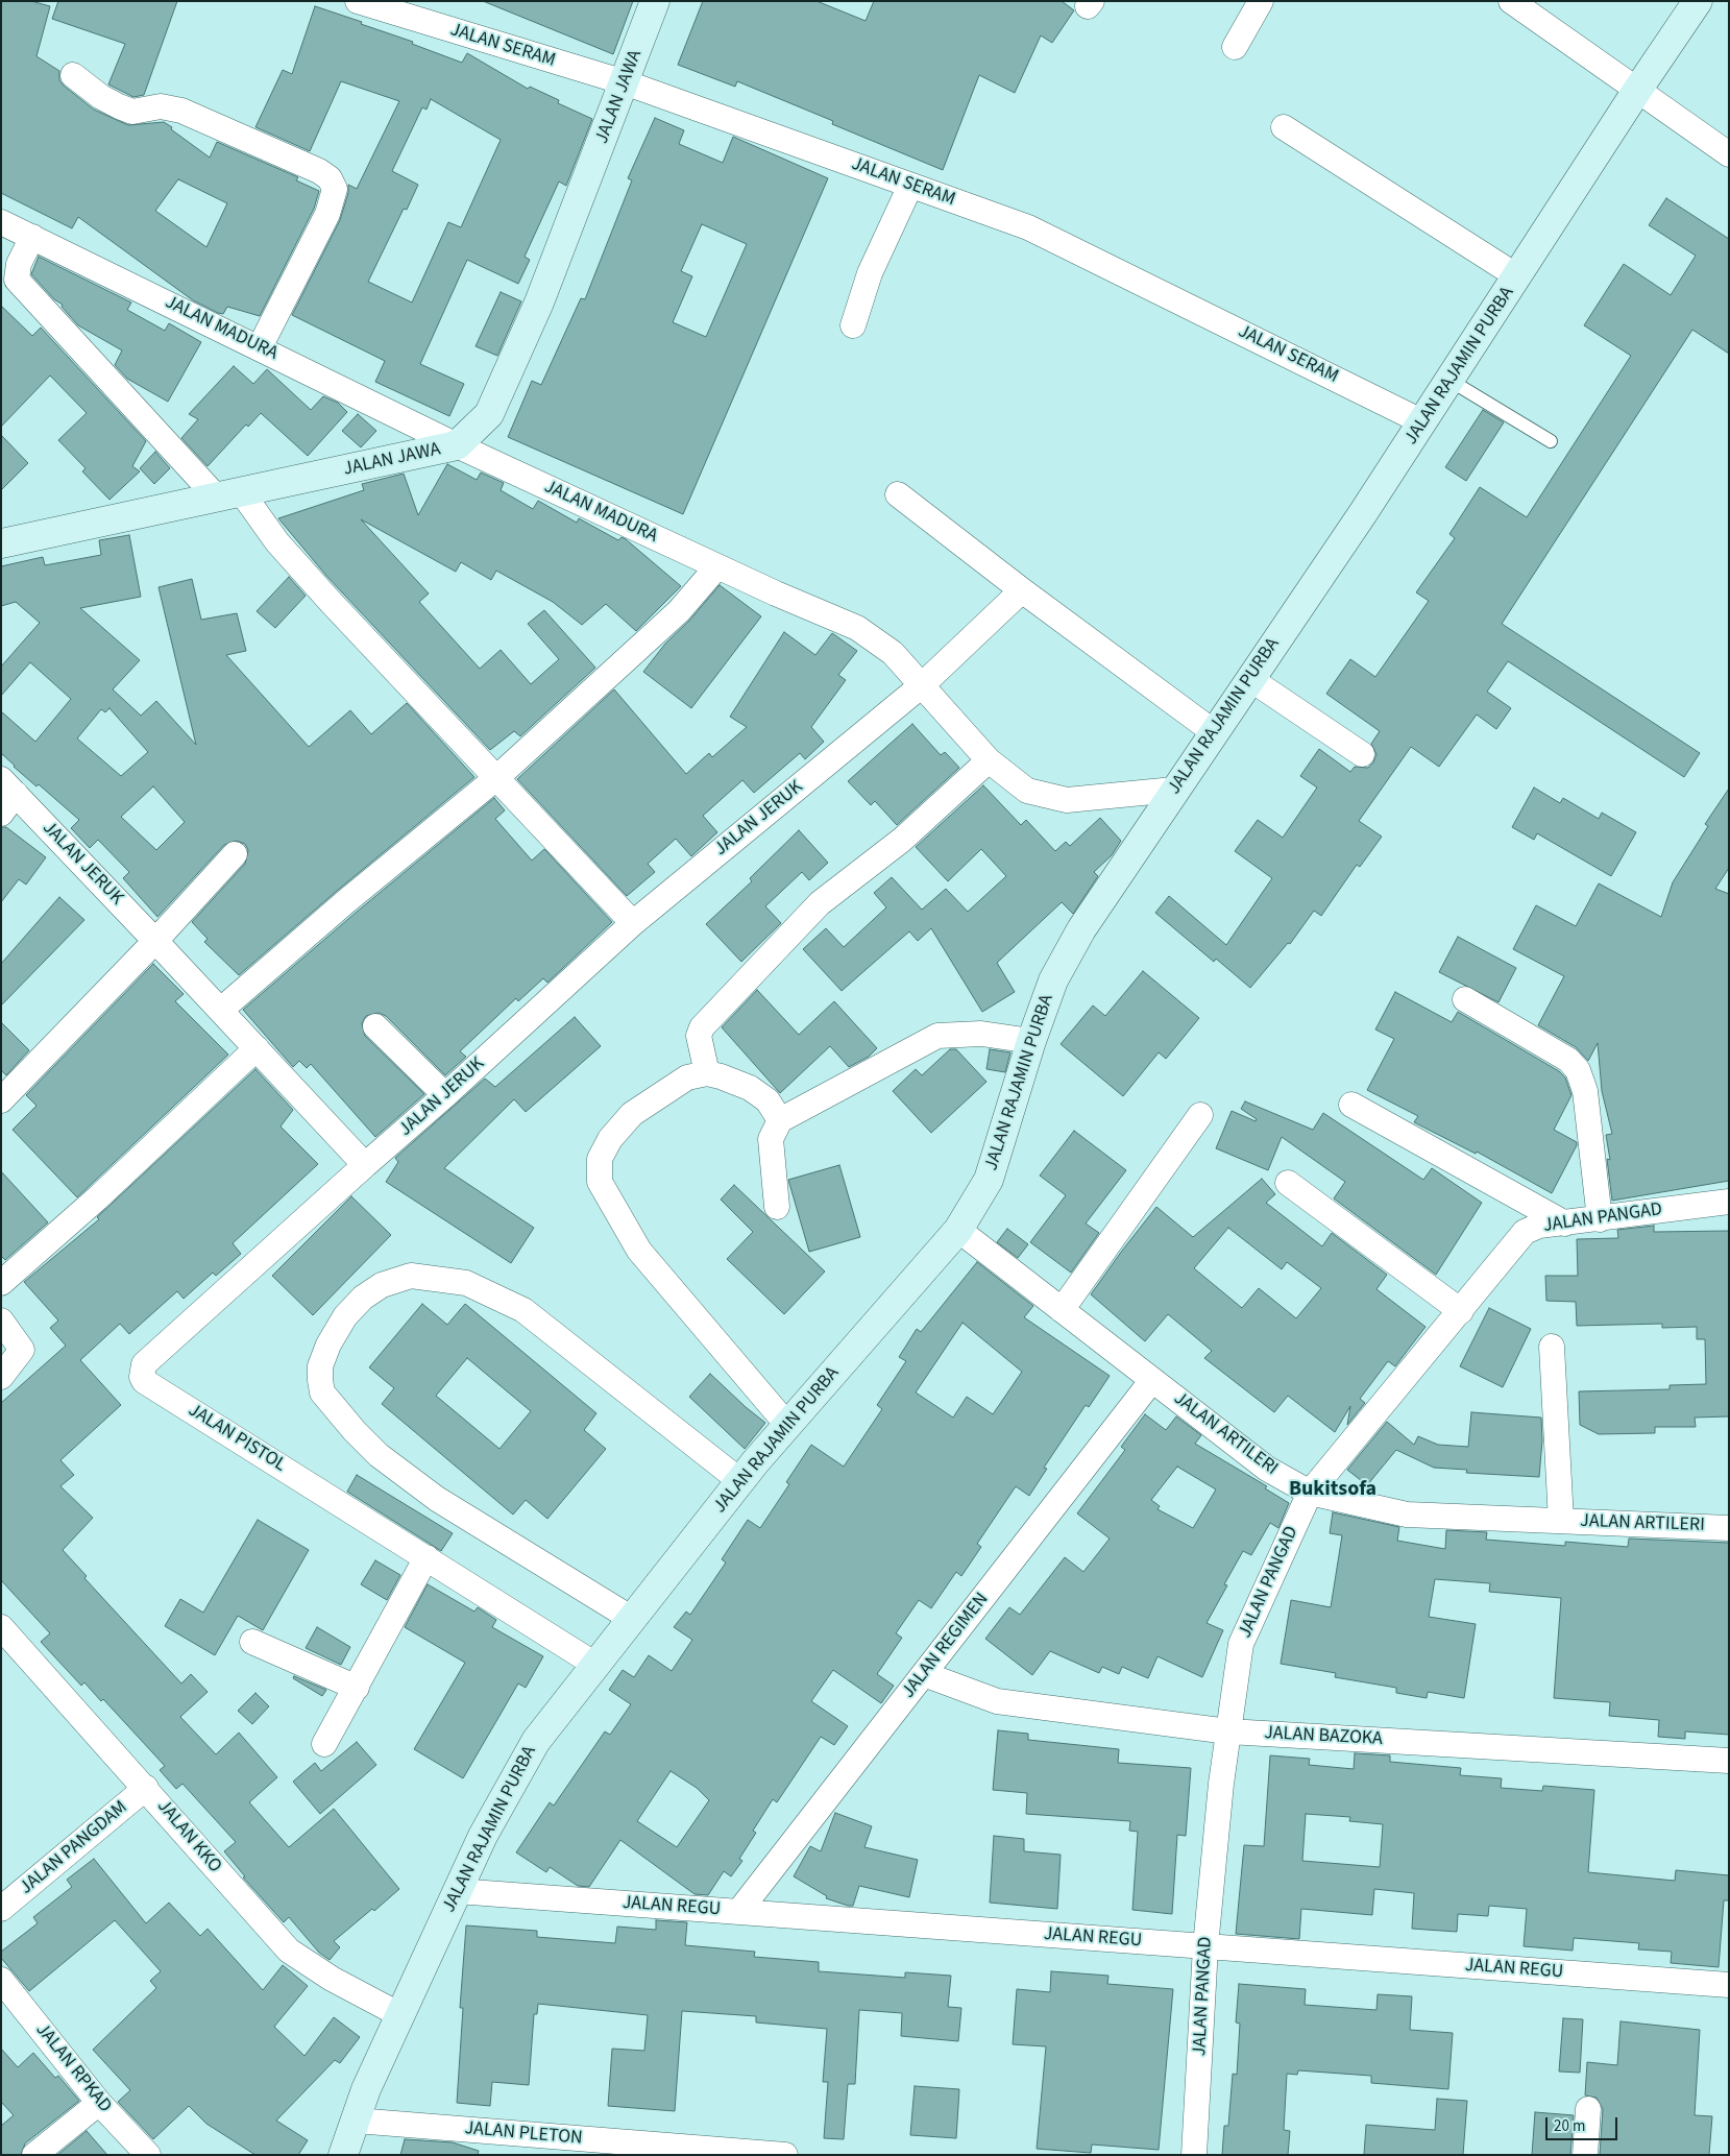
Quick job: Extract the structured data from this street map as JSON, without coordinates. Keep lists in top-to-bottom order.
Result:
{
  "streets": {
    "street": [
      "JALAN SERAM",
      "JALAN JAWA",
      "JALAN MADURA",
      "JALAN RAJAMIN PURBA",
      "JALAN JERUK",
      "JALAN PANGAD",
      "JALAN ARTILERI",
      "JALAN PISTOL",
      "JALAN REGIMEN",
      "JALAN BAZOKA",
      "JALAN KKO",
      "JALAN PANGDAM",
      "JALAN REGU",
      "JALAN RPKAD",
      "JALAN PLETON"
    ]
  },
  "crossings": [
    ["JALAN SERAM", "JALAN JAWA"],
    ["JALAN SERAM", "JALAN RAJAMIN PURBA"],
    ["JALAN JAWA", "JALAN MADURA"],
    ["JALAN MADURA", "JALAN RAJAMIN PURBA"],
    ["JALAN MADURA", "JALAN JERUK"],
    ["JALAN RAJAMIN PURBA", "JALAN ARTILERI"],
    ["JALAN RAJAMIN PURBA", "JALAN PISTOL"],
    ["JALAN RAJAMIN PURBA", "JALAN KKO"],
    ["JALAN RAJAMIN PURBA", "JALAN REGU"],
    ["JALAN RAJAMIN PURBA", "JALAN PLETON"],
    ["JALAN JERUK", "JALAN PISTOL"],
    ["JALAN PANGAD", "JALAN ARTILERI"],
    ["JALAN PANGAD", "JALAN BAZOKA"],
    ["JALAN PANGAD", "JALAN REGU"],
    ["JALAN ARTILERI", "JALAN REGIMEN"],
    ["JALAN REGIMEN", "JALAN BAZOKA"],
    ["JALAN REGIMEN", "JALAN REGU"],
    ["JALAN KKO", "JALAN PANGDAM"]
  ],
  "districts": ["Bukitsofa"],
  "scale_bar": "20 m"
}
